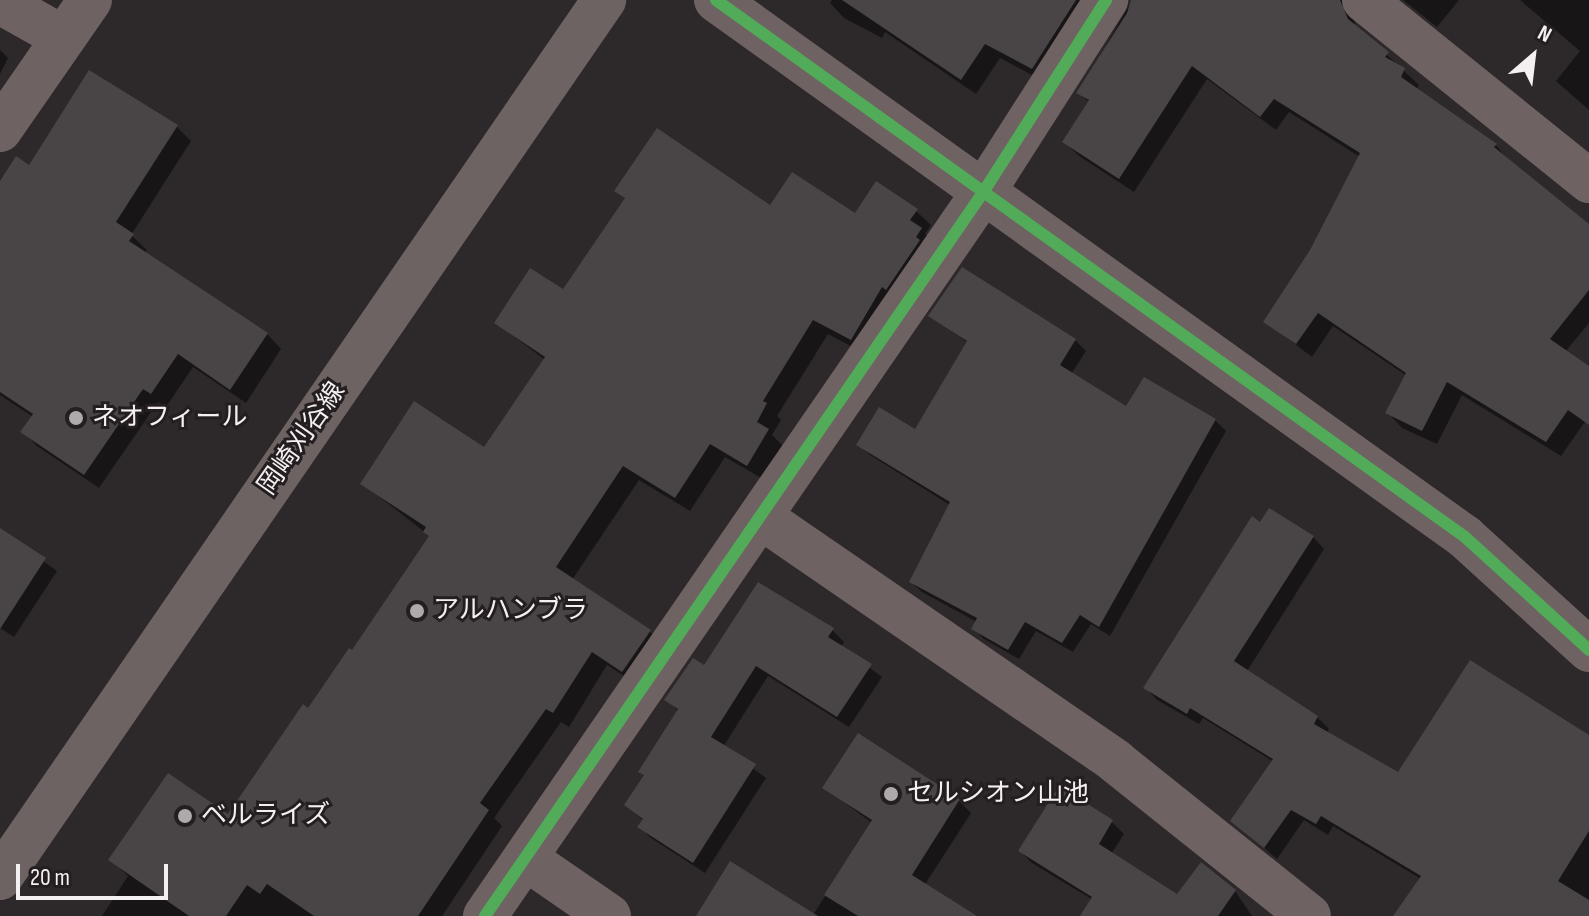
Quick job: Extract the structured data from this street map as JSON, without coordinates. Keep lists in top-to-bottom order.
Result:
{
  "streets": {
    "main road": ["岡崎刈谷線"]
  },
  "places": [
    "ネオフィール",
    "アルハンブラ",
    "セルシオン山池",
    "ベルライズ"
  ],
  "scale_bar": "20 m",
  "north": "top right"
}
